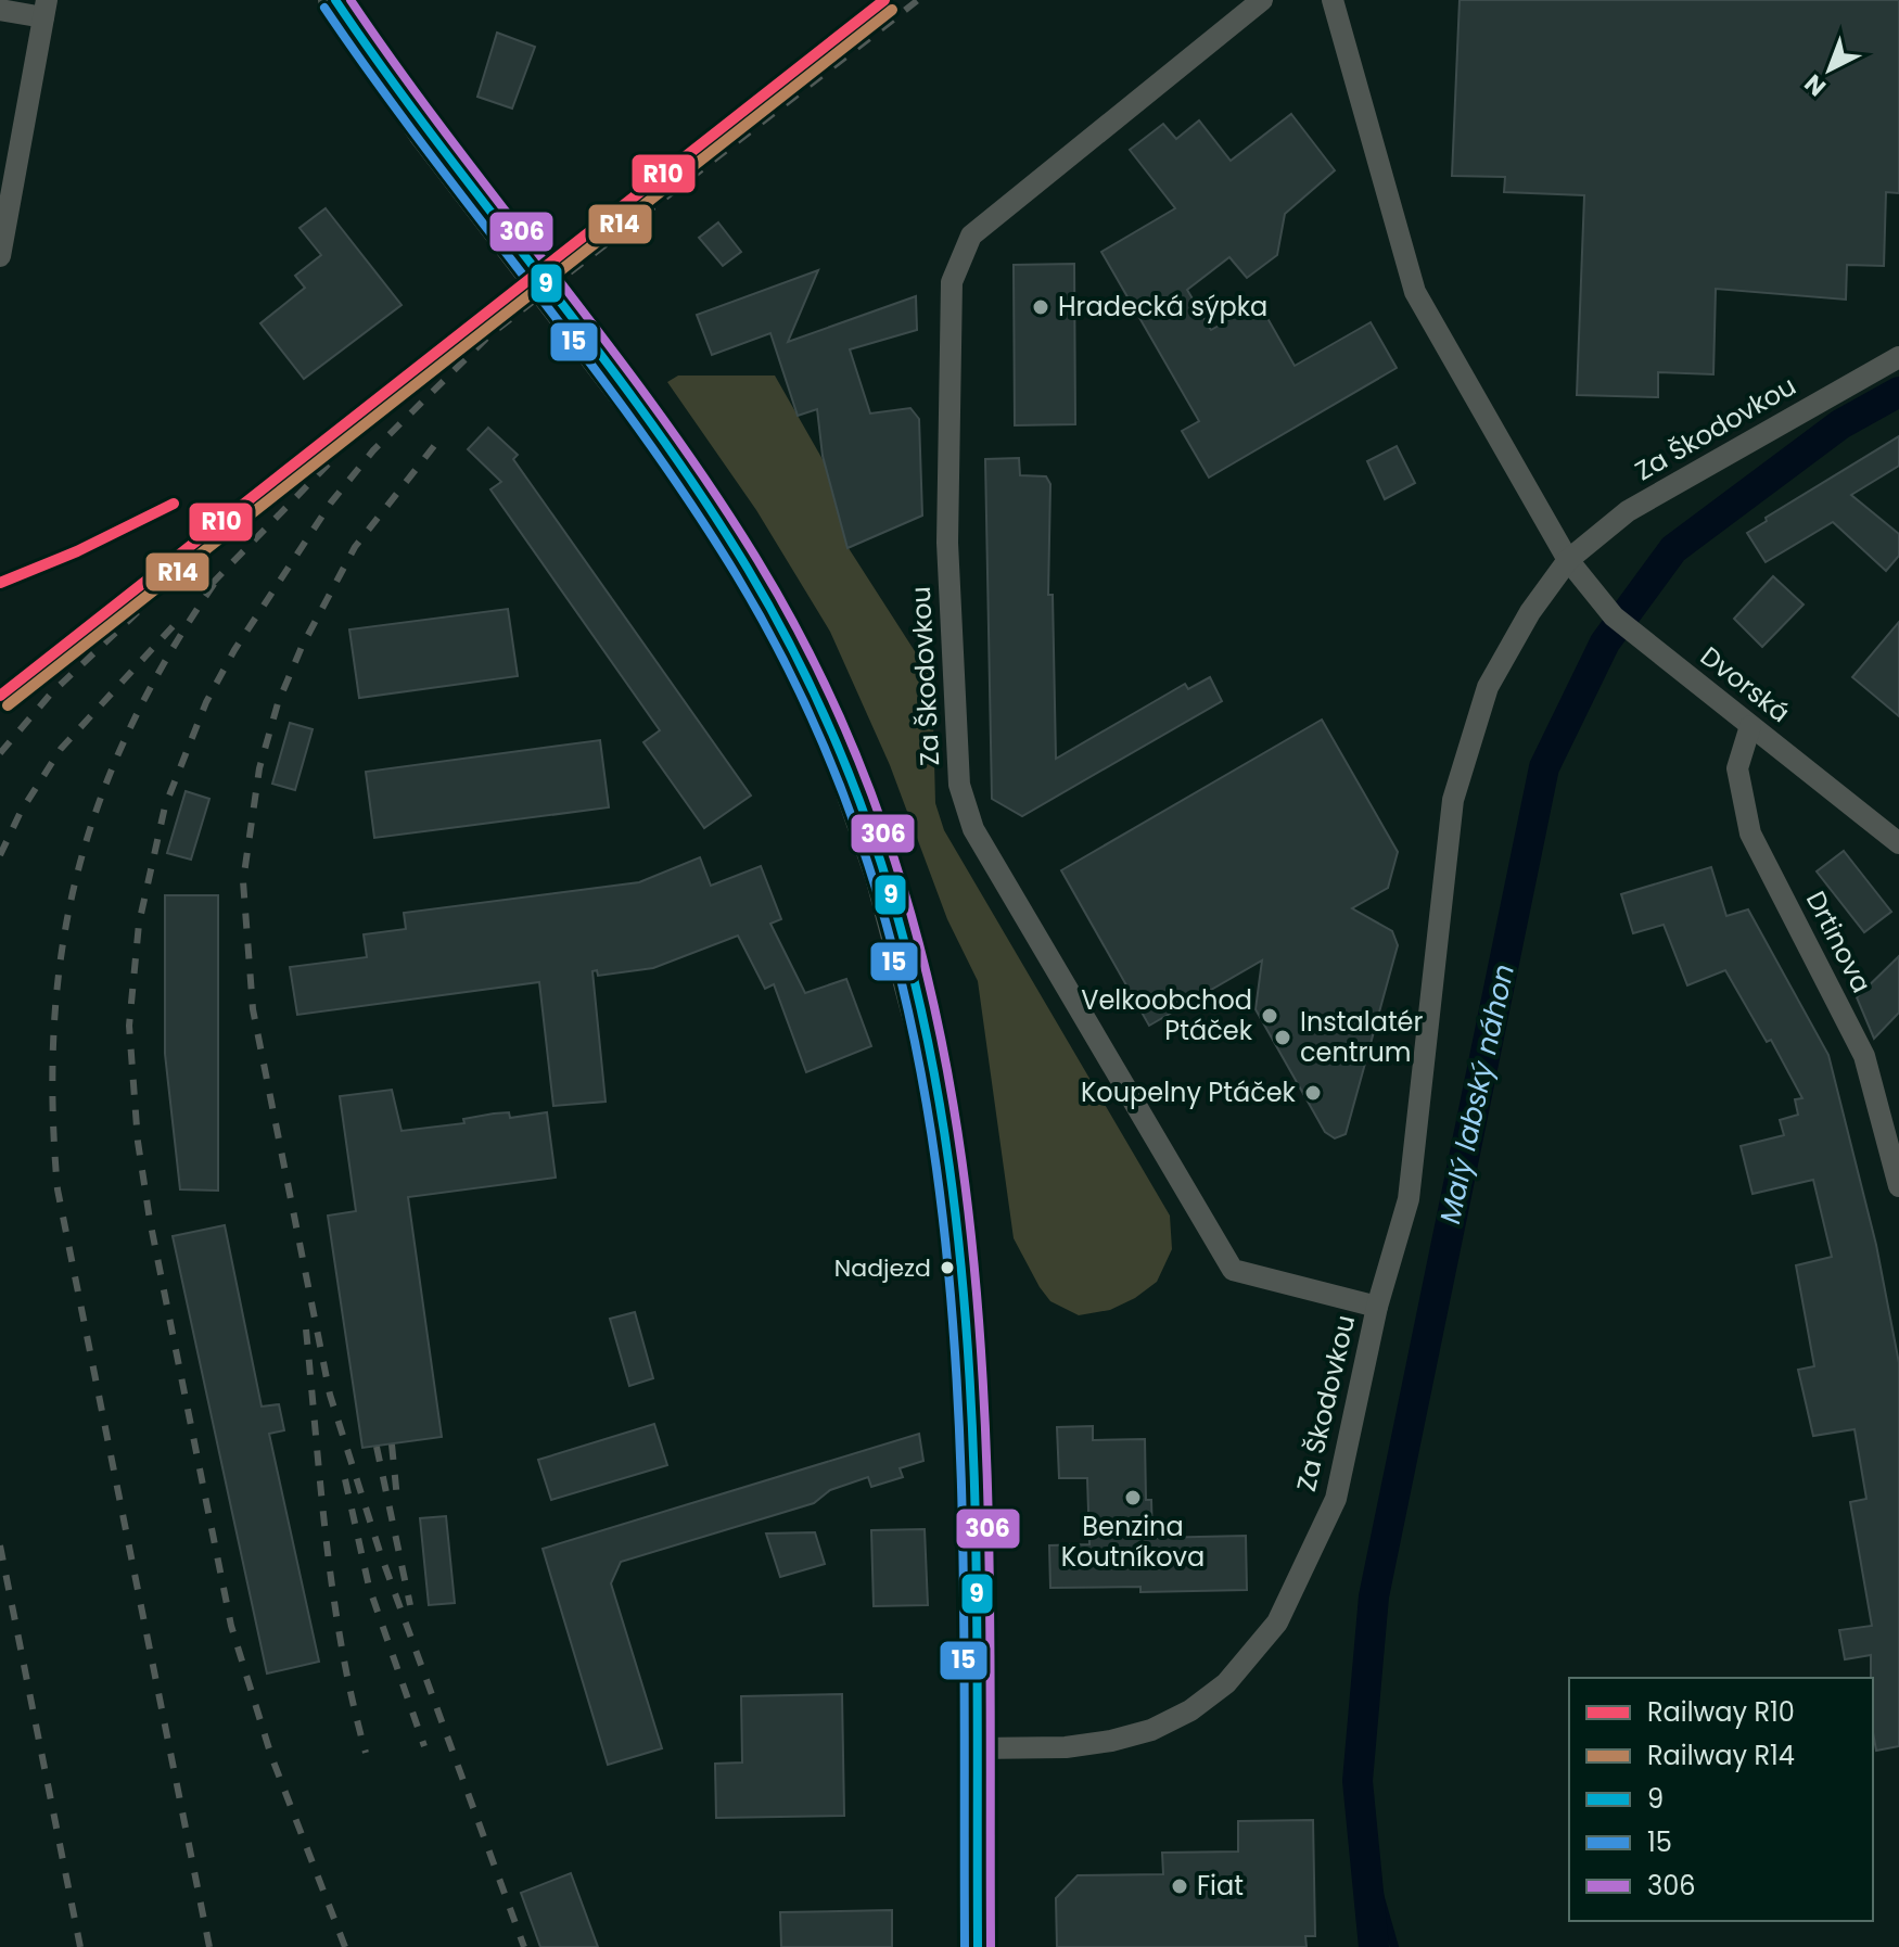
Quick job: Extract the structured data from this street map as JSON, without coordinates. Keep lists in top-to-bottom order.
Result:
{
  "streets": {
    "street": ["Za Škodovkou", "Dvorská", "Drtinova"]
  },
  "crossings": [
    ["Za Škodovkou", "Dvorská"],
    ["Dvorská", "Drtinova"]
  ],
  "water": ["Malý labský náhon"],
  "places": [
    "Hradecká sýpka",
    "Velkoobchod Ptáček",
    "Instalatér centrum",
    "Koupelny Ptáček",
    "Nadjezd",
    "Benzina Koutníkova",
    "Fiat"
  ],
  "lines": [
    "rail line R10",
    "transit line 9",
    "transit line 306",
    "transit line 15",
    "rail line R14"
  ],
  "legend": [
    "Railway R10",
    "Railway R14",
    "9",
    "15",
    "306"
  ],
  "north": "bottom left"
}
